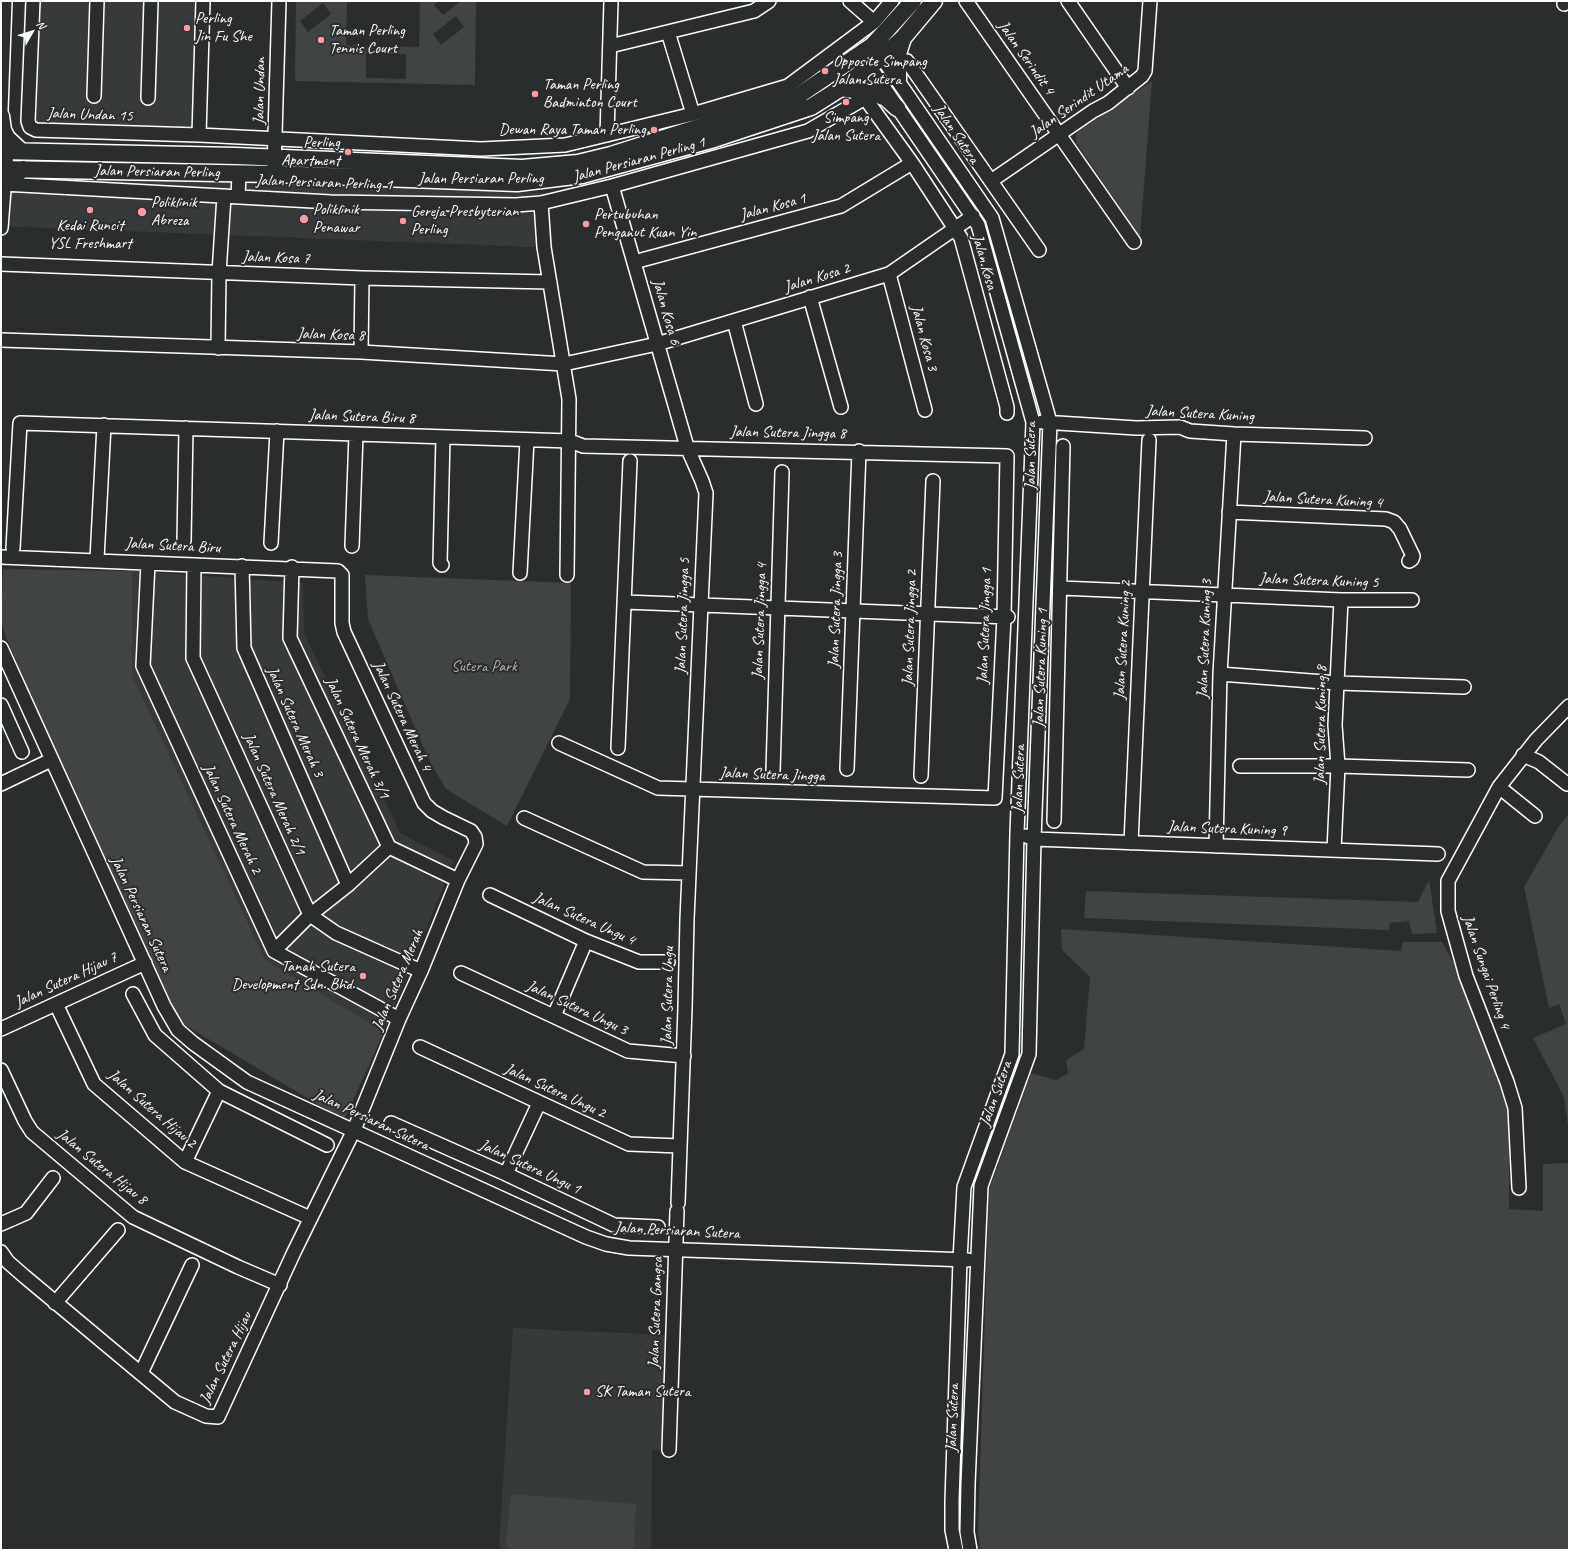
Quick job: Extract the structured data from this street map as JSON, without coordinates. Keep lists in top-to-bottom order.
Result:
{
  "streets": {
    "main road": ["Jalan Persiaran Perling"],
    "street": [
      "Jalan Serindit 4",
      "Jalan Undan",
      "Jalan Serindit Utama",
      "Jalan Undan 15",
      "Jalan Sutera",
      "Jalan Persiaran Perling 1",
      "Jalan Kosa 1",
      "Jalan Kosa 7",
      "Jalan Kosa",
      "Jalan Kosa 2",
      "Jalan Kosa 6",
      "Jalan Kosa 8",
      "Jalan Kosa 3",
      "Jalan Sutera Kuning",
      "Jalan Sutera Biru 8",
      "Jalan Sutera Jingga 8",
      "Jalan Sutera Kuning 4",
      "Jalan Sutera Biru",
      "Jalan Sutera Kuning 5",
      "Jalan Sutera Jingga 3",
      "Jalan Sutera Jingga 5",
      "Jalan Sutera Jingga 4",
      "Jalan Sutera Jingga 1",
      "Jalan Sutera Jingga 2",
      "Jalan Sutera Kuning 3",
      "Jalan Sutera Kuning 2",
      "Jalan Sutera Kuning 1",
      "Jalan Sutera Merah 4",
      "Jalan Sutera Merah 3",
      "Jalan Sutera Kuning 8",
      "Jalan Sutera Merah 3/1",
      "Jalan Sutera Jingga",
      "Jalan Sutera Merah 2/1",
      "Jalan Sutera Merah 2",
      "Jalan Sutera Kuning 9",
      "Jalan Persiaran Sutera",
      "Jalan Sutera Ungu 4",
      "Jalan Sungai Perling 4",
      "Jalan Sutera Hijau 7",
      "Jalan Sutera Merah",
      "Jalan Sutera Ungu",
      "Jalan Sutera Ungu 3",
      "Jalan Sutera Ungu 2",
      "Jalan Sutera Hijau 2",
      "Jalan Sutera Hijau 8",
      "Jalan Sutera Ungu 1",
      "Jalan Sutera Gangsa",
      "Jalan Sutera Hijau"
    ]
  },
  "crossings": [
    ["Jalan Serindit 4", "Jalan Serindit Utama"],
    ["Jalan Undan", "Jalan Undan 15"],
    ["Jalan Undan", "Jalan Persiaran Perling 1"],
    ["Jalan Undan", "Jalan Persiaran Perling"],
    ["Jalan Undan 15", "Jalan Persiaran Perling 1"],
    ["Jalan Sutera", "Jalan Persiaran Perling"],
    ["Jalan Sutera", "Jalan Kosa 2"],
    ["Jalan Sutera", "Jalan Sutera Kuning"],
    ["Jalan Sutera", "Jalan Sutera Jingga 1"],
    ["Jalan Sutera", "Jalan Sutera Kuning 9"],
    ["Jalan Sutera", "Jalan Persiaran Sutera"],
    ["Jalan Persiaran Perling 1", "Jalan Persiaran Perling"],
    ["Jalan Persiaran Perling 1", "Jalan Kosa"],
    ["Jalan Persiaran Perling 1", "Jalan Kosa 6"],
    ["Jalan Kosa 1", "Jalan Kosa"],
    ["Jalan Kosa 1", "Jalan Kosa 6"],
    ["Jalan Kosa", "Jalan Kosa 2"],
    ["Jalan Kosa 2", "Jalan Kosa 6"],
    ["Jalan Kosa 2", "Jalan Kosa 8"],
    ["Jalan Kosa 2", "Jalan Kosa 3"],
    ["Jalan Kosa 6", "Jalan Kosa 8"],
    ["Jalan Kosa 6", "Jalan Sutera Jingga 8"],
    ["Jalan Kosa 6", "Jalan Sutera Jingga 5"],
    ["Jalan Sutera Kuning", "Jalan Sutera Kuning 3"],
    ["Jalan Sutera Biru 8", "Jalan Sutera Jingga 8"],
    ["Jalan Sutera Jingga 8", "Jalan Sutera Jingga 3"],
    ["Jalan Sutera Jingga 8", "Jalan Sutera Jingga 5"],
    ["Jalan Sutera Jingga 8", "Jalan Sutera Jingga 1"],
    ["Jalan Sutera Kuning 4", "Jalan Sutera Kuning 3"],
    ["Jalan Sutera Biru", "Jalan Sutera Merah 4"],
    ["Jalan Sutera Biru", "Jalan Sutera Merah 3"],
    ["Jalan Sutera Biru", "Jalan Sutera Merah 3/1"],
    ["Jalan Sutera Biru", "Jalan Sutera Merah 2/1"],
    ["Jalan Sutera Biru", "Jalan Sutera Merah 2"],
    ["Jalan Sutera Kuning 5", "Jalan Sutera Kuning 3"],
    ["Jalan Sutera Kuning 5", "Jalan Sutera Kuning 1"],
    ["Jalan Sutera Kuning 5", "Jalan Sutera Kuning 8"],
    ["Jalan Sutera Jingga 5", "Jalan Sutera Jingga"],
    ["Jalan Sutera Jingga 5", "Jalan Sutera Ungu"],
    ["Jalan Sutera Jingga 1", "Jalan Sutera Jingga"],
    ["Jalan Sutera Kuning 3", "Jalan Sutera Kuning 1"],
    ["Jalan Sutera Kuning 3", "Jalan Sutera Kuning 9"],
    ["Jalan Sutera Kuning 2", "Jalan Sutera Kuning 1"],
    ["Jalan Sutera Kuning 2", "Jalan Sutera Kuning 9"],
    ["Jalan Sutera Merah 4", "Jalan Sutera Merah"],
    ["Jalan Sutera Kuning 8", "Jalan Sutera Kuning 9"],
    ["Jalan Sutera Jingga", "Jalan Sutera Ungu"],
    ["Jalan Persiaran Sutera", "Jalan Sutera Hijau 7"],
    ["Jalan Persiaran Sutera", "Jalan Sutera Merah"],
    ["Jalan Persiaran Sutera", "Jalan Sutera Ungu"],
    ["Jalan Persiaran Sutera", "Jalan Sutera Gangsa"],
    ["Jalan Persiaran Sutera", "Jalan Sutera Hijau"],
    ["Jalan Sutera Hijau 7", "Jalan Sutera Hijau 2"],
    ["Jalan Sutera Merah", "Jalan Sutera Hijau"],
    ["Jalan Sutera Ungu", "Jalan Sutera Ungu 3"],
    ["Jalan Sutera Ungu", "Jalan Sutera Ungu 2"],
    ["Jalan Sutera Ungu", "Jalan Sutera Gangsa"],
    ["Jalan Sutera Hijau 2", "Jalan Sutera Hijau"],
    ["Jalan Sutera Hijau 8", "Jalan Sutera Hijau"]
  ],
  "parks": ["Sutera Park"],
  "places": [
    "Perling Jin Fu She",
    "Taman Perling Tennis Court",
    "Opposite Simpang Jalan Sutera",
    "Taman Perling Badminton Court",
    "Simpang Jalan Sutera",
    "Dewan Raya Taman Perling",
    "Perling Apartment",
    "Kedai Runcit YSL Freshmart",
    "Poliklinik Abreza",
    "Poliklinik Penawar",
    "Gereja Presbyterian Perling",
    "Pertubuhan Penganut Kuan Yin",
    "Tanah Sutera Development Sdn. Bhd.",
    "SK Taman Sutera"
  ],
  "north": "top right"
}
